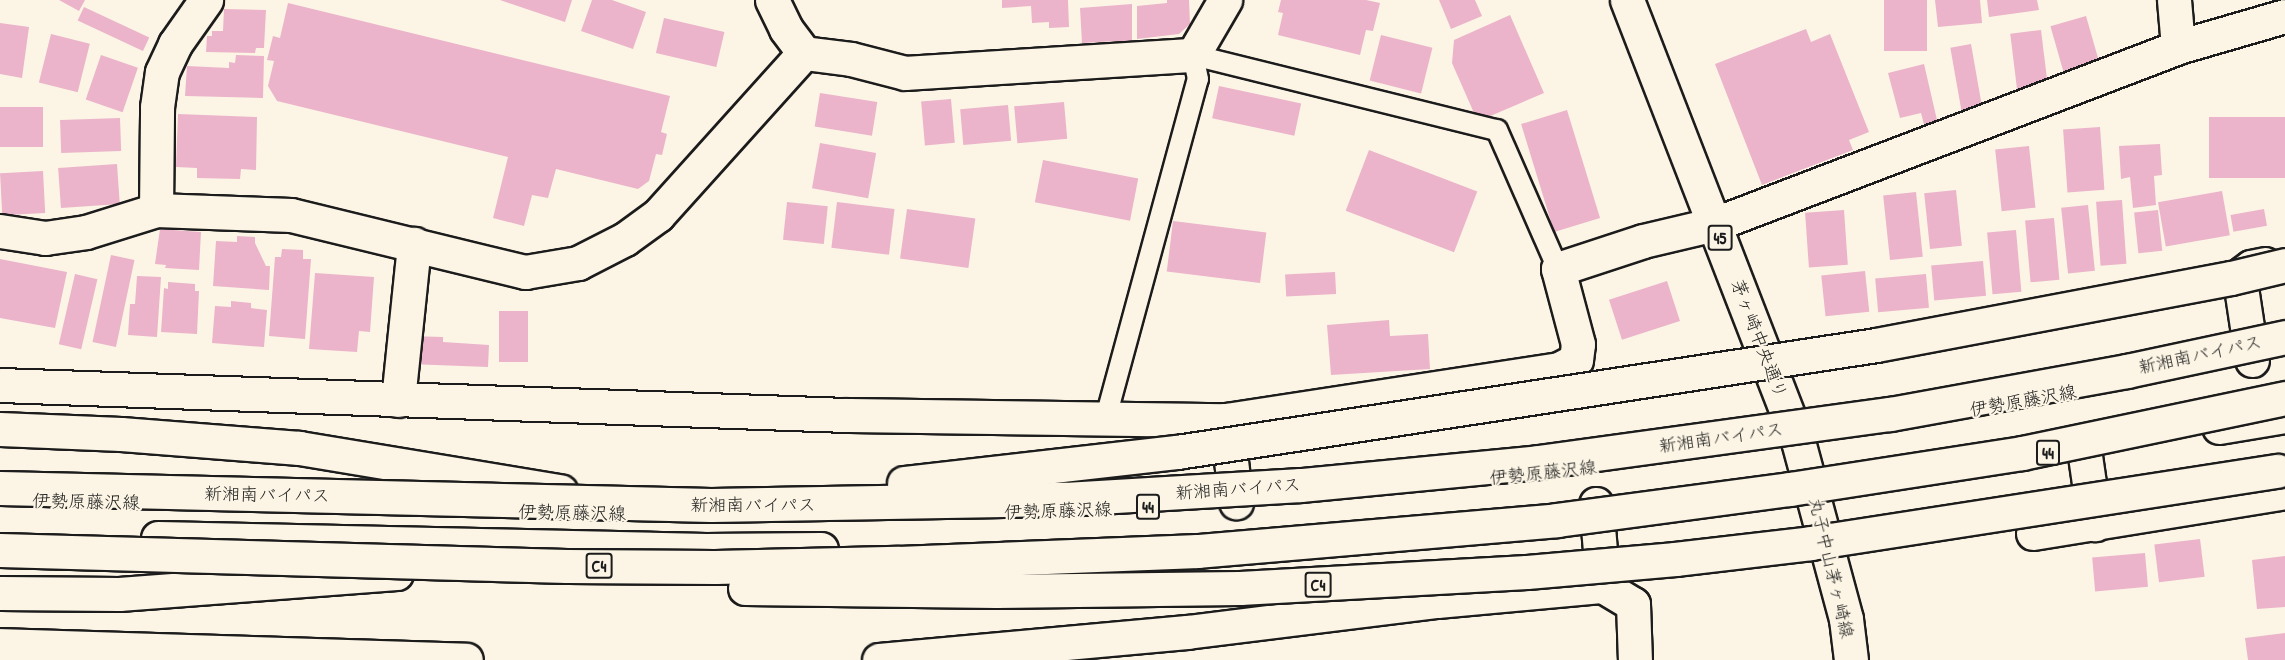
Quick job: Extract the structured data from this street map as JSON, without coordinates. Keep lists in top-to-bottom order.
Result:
{
  "streets": {
    "main road": [
      "45",
      "茅ヶ崎中央通り",
      "新湘南バイパス",
      "伊勢原藤沢線",
      "44",
      "C4",
      "丸子中山茅ヶ崎線"
    ]
  },
  "crossings": [
    ["茅ヶ崎中央通り", "伊勢原藤沢線"],
    ["茅ヶ崎中央通り", "丸子中山茅ヶ崎線"],
    ["新湘南バイパス", "伊勢原藤沢線"],
    ["伊勢原藤沢線", "丸子中山茅ヶ崎線"]
  ]
}
